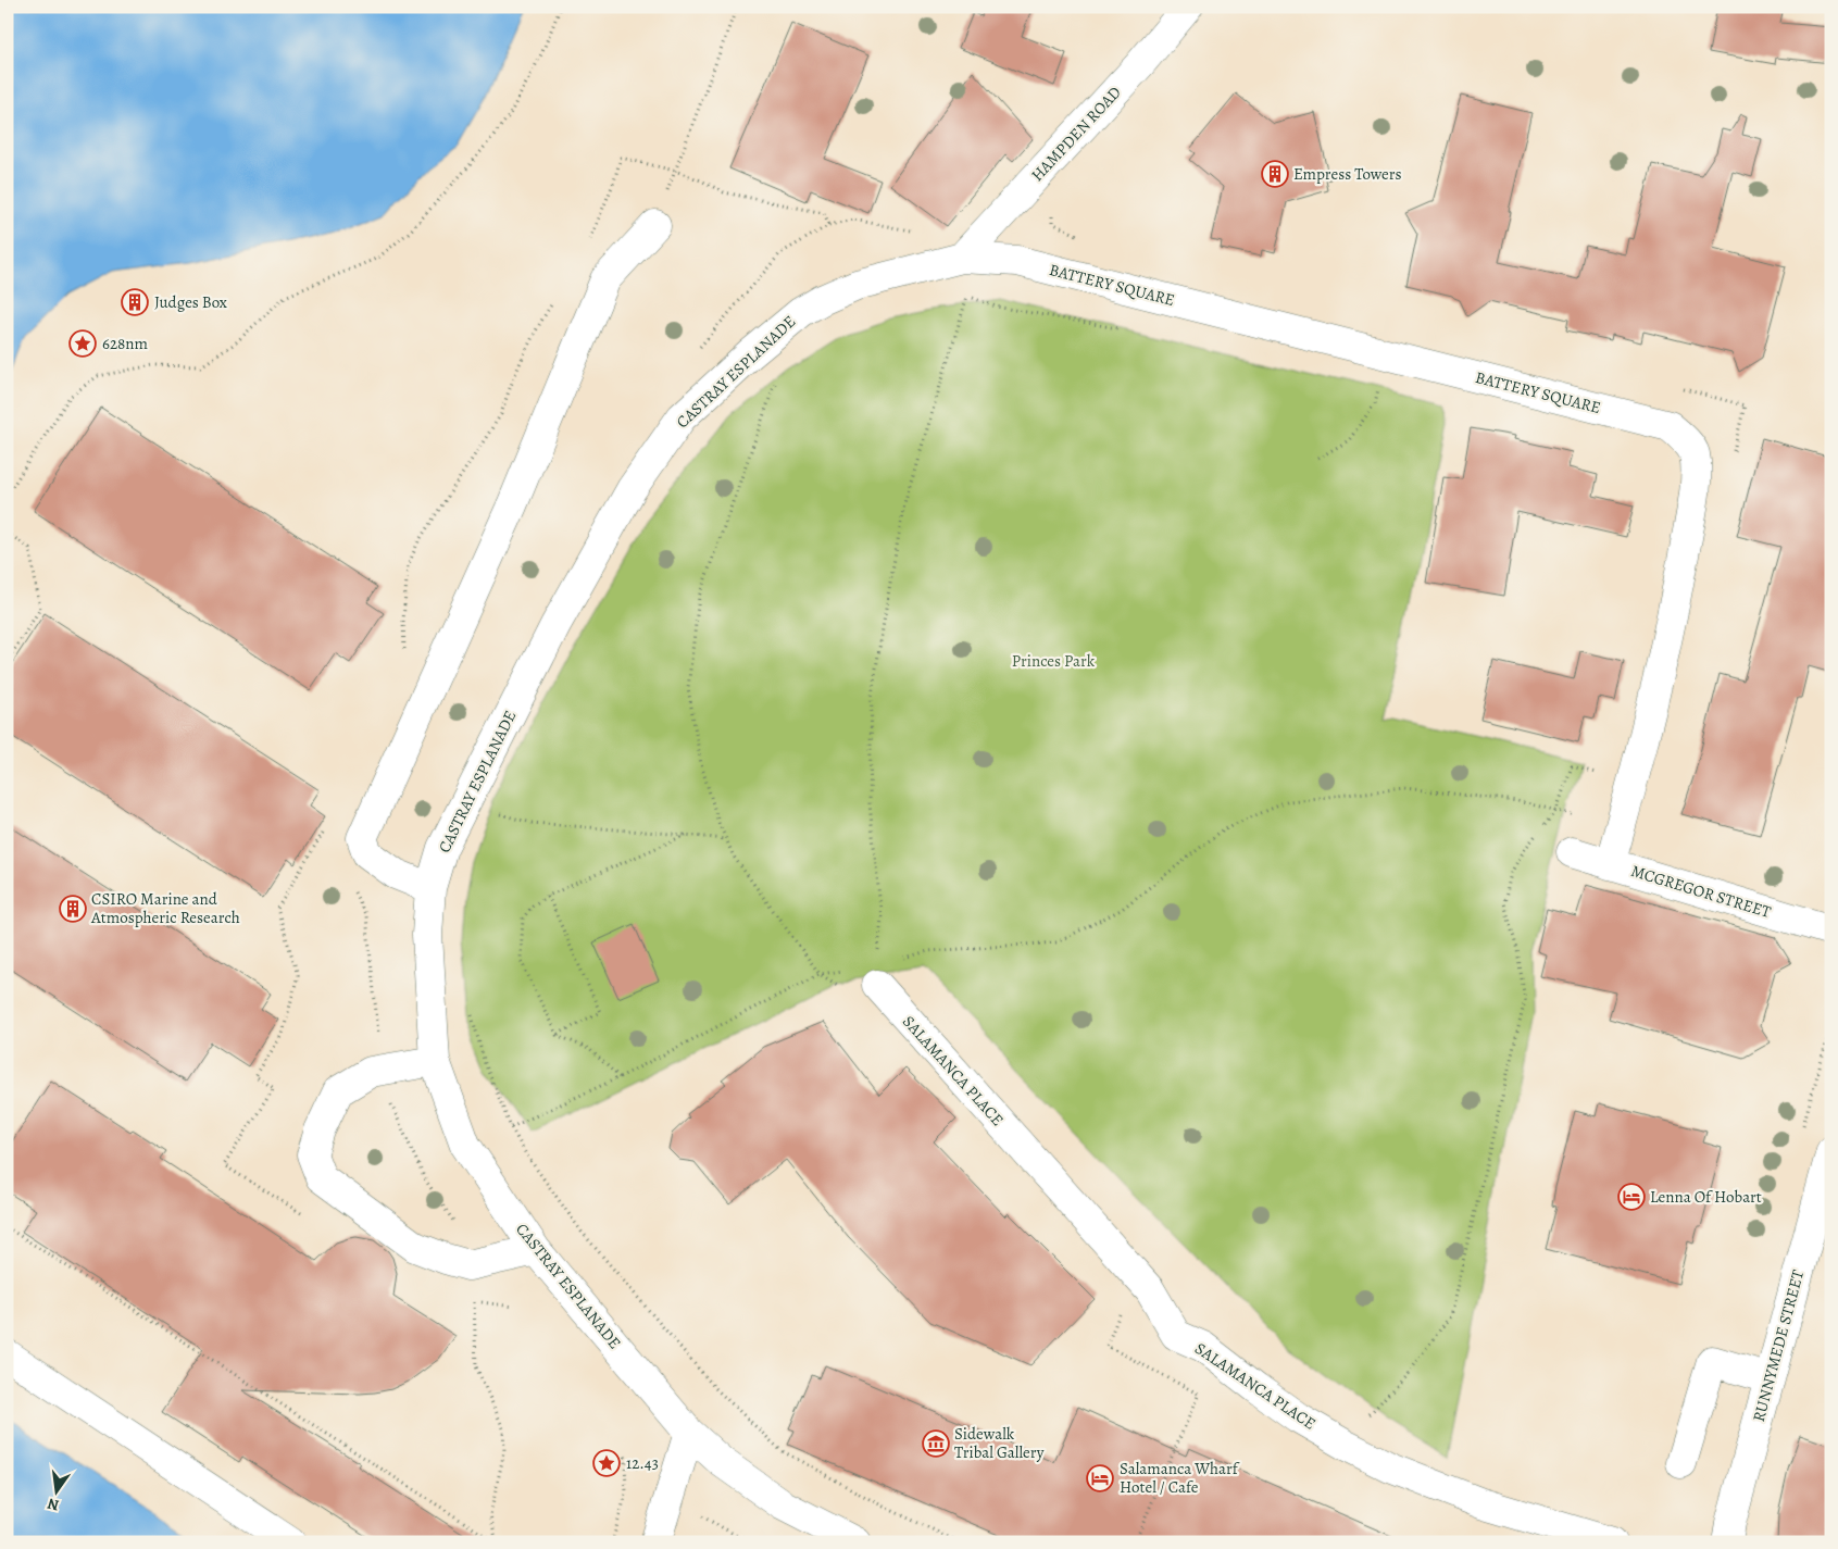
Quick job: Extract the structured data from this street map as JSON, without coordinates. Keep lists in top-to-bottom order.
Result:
{
  "streets": {
    "street": [
      "HAMPDEN ROAD",
      "BATTERY SQUARE",
      "CASTRAY ESPLANADE",
      "MCGREGOR STREET",
      "SALAMANCA PLACE",
      "RUNNYMEDE STREET"
    ]
  },
  "crossings": [
    ["HAMPDEN ROAD", "BATTERY SQUARE"],
    ["HAMPDEN ROAD", "CASTRAY ESPLANADE"],
    ["BATTERY SQUARE", "CASTRAY ESPLANADE"],
    ["BATTERY SQUARE", "MCGREGOR STREET"]
  ],
  "parks": ["Princes Park"],
  "places": {
    "building": ["Empress Towers", "Judges Box", "CSIRO Marine and Atmospheric Research"],
    "place": ["628nm", "12.43"],
    "hotel": ["Lenna Of Hobart", "Salamanca Wharf Hotel / Cafe"],
    "museum": ["Sidewalk Tribal Gallery"]
  },
  "north": "bottom"
}
